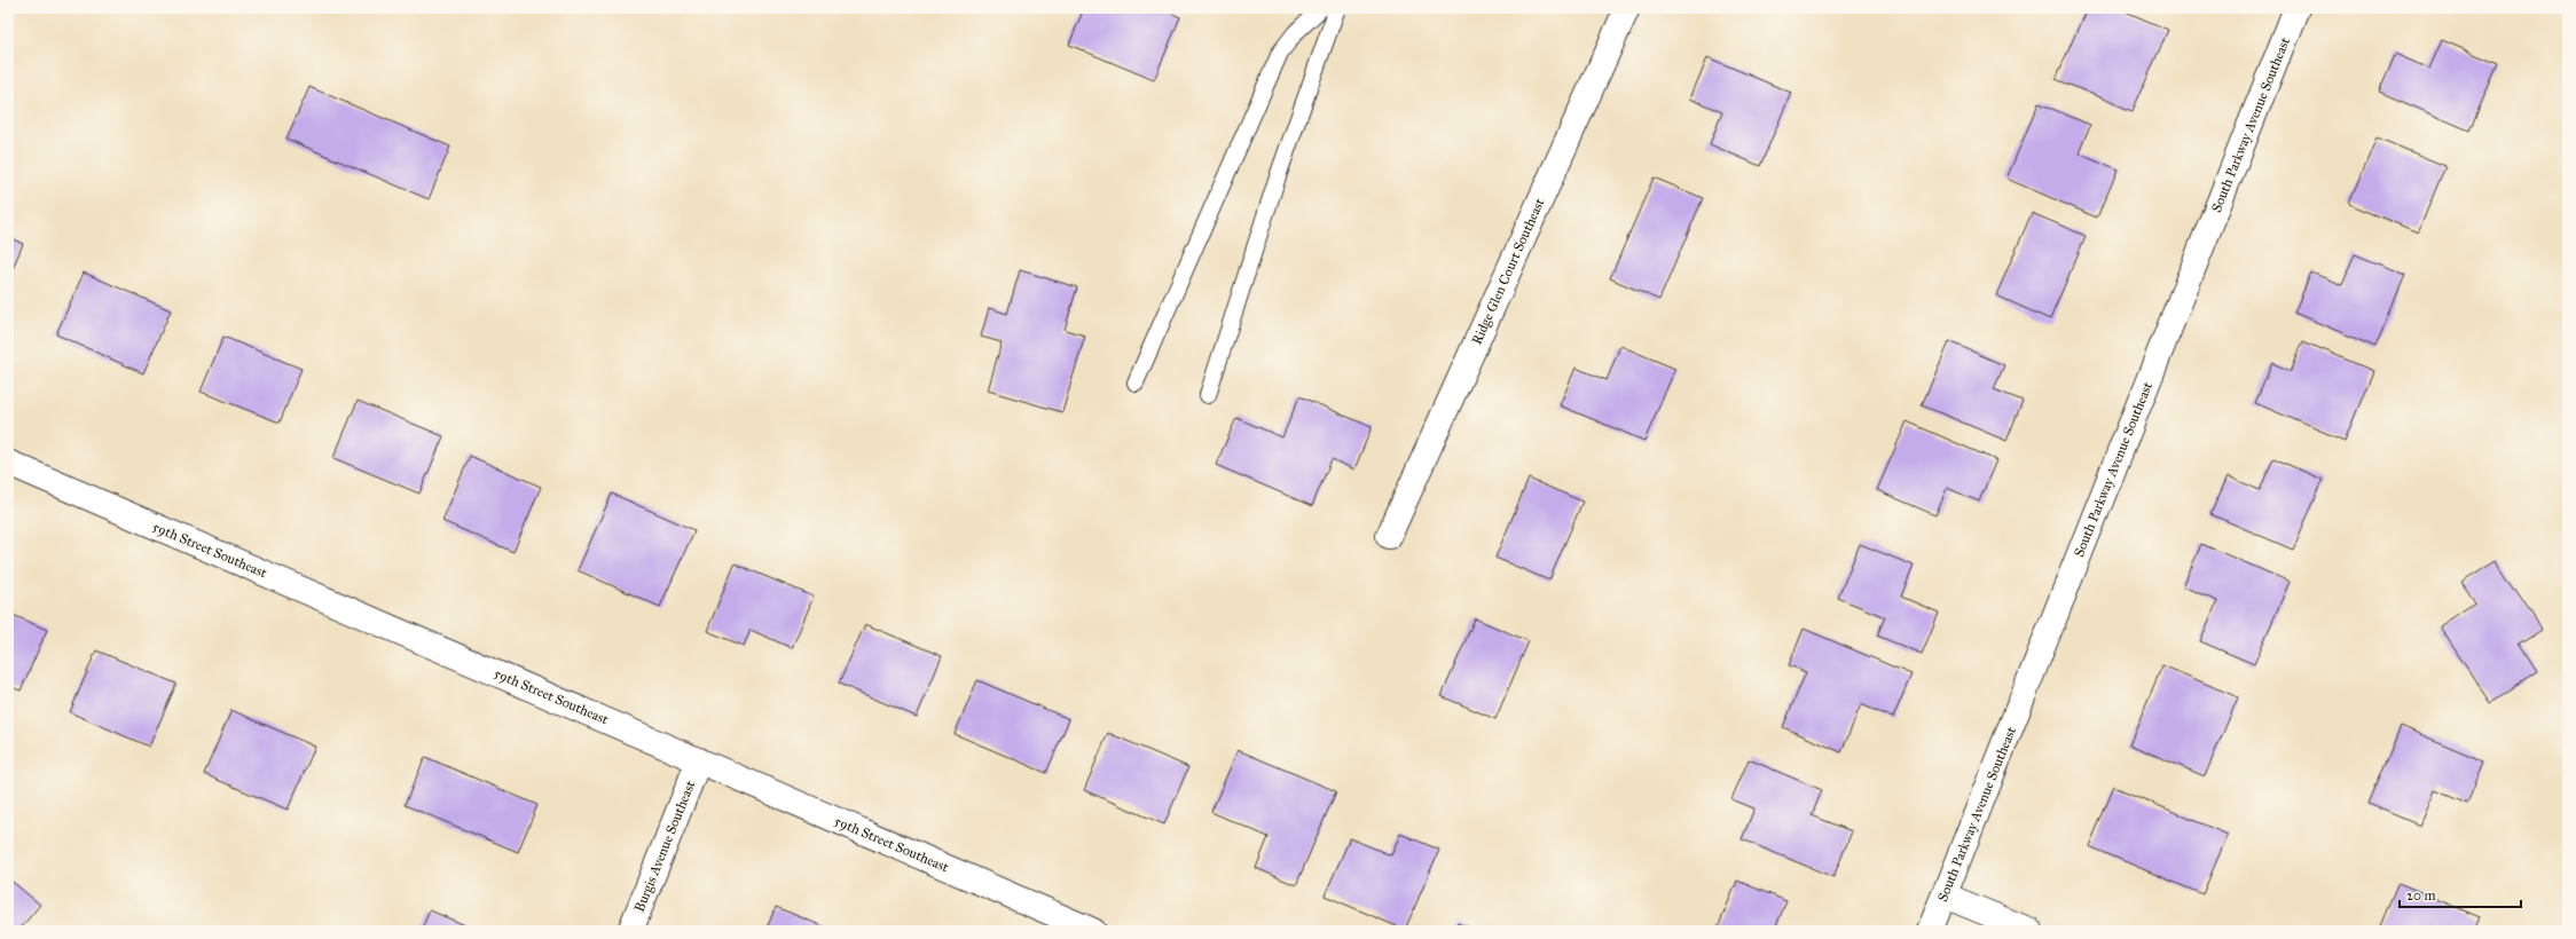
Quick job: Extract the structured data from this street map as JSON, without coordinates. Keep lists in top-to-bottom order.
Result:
{
  "streets": {
    "street": [
      "South Parkway Avenue Southeast",
      "Ridge Glen Court Southeast",
      "59th Street Southeast",
      "Burgis Avenue Southeast"
    ]
  },
  "crossings": [
    ["59th Street Southeast", "Burgis Avenue Southeast"]
  ],
  "scale_bar": "20 m"
}
